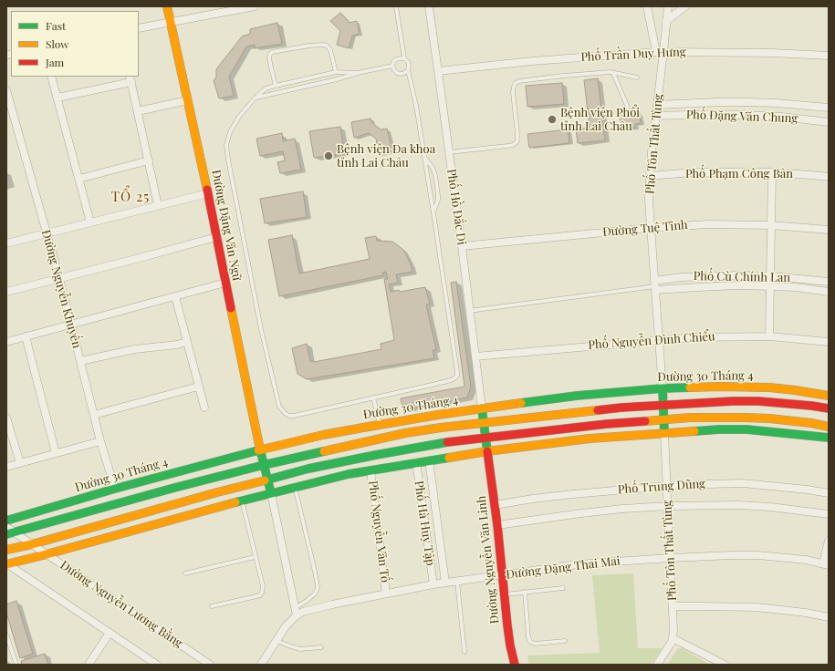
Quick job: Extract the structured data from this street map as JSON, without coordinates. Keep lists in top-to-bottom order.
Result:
{
  "streets": {
    "main road": ["Đường Đặng Văn Ngữ", "Đường 30 Tháng 4", "Đường Nguyễn Văn Linh"],
    "street": [
      "Phố Trần Duy Hưng",
      "Phố Đặng Văn Chung",
      "Phố Tôn Thất Tùng",
      "Phố Phạm Công Bân",
      "Phố Hồ Đắc Di",
      "Đường Tuệ Tĩnh",
      "Phố Cù Chính Lan",
      "Đường Nguyễn Khuyến",
      "Phố Nguyễn Đình Chiểu",
      "Phố Trung Dũng",
      "Phố Hà Huy Tập",
      "Phố Nguyễn Văn Tố",
      "Đường Đặng Thai Mai",
      "Đường Nguyễn Lương Bằng"
    ]
  },
  "crossings": [
    ["Phố Trần Duy Hưng", "Phố Tôn Thất Tùng"],
    ["Phố Trần Duy Hưng", "Phố Hồ Đắc Di"],
    ["Phố Đặng Văn Chung", "Phố Tôn Thất Tùng"],
    ["Phố Tôn Thất Tùng", "Phố Phạm Công Bân"],
    ["Phố Tôn Thất Tùng", "Đường Tuệ Tĩnh"],
    ["Phố Tôn Thất Tùng", "Phố Cù Chính Lan"],
    ["Phố Tôn Thất Tùng", "Phố Nguyễn Đình Chiểu"],
    ["Phố Tôn Thất Tùng", "Đường 30 Tháng 4"],
    ["Phố Tôn Thất Tùng", "Phố Trung Dũng"],
    ["Phố Tôn Thất Tùng", "Đường Đặng Thai Mai"],
    ["Phố Hồ Đắc Di", "Đường Tuệ Tĩnh"],
    ["Phố Hồ Đắc Di", "Phố Nguyễn Đình Chiểu"],
    ["Phố Hồ Đắc Di", "Đường 30 Tháng 4"],
    ["Phố Hồ Đắc Di", "Đường Nguyễn Văn Linh"],
    ["Đường Đặng Văn Ngữ", "Đường 30 Tháng 4"],
    ["Đường Nguyễn Khuyến", "Đường 30 Tháng 4"],
    ["Đường 30 Tháng 4", "Đường Nguyễn Văn Linh"],
    ["Đường 30 Tháng 4", "Đường Nguyễn Lương Bằng"],
    ["Phố Trung Dũng", "Đường Nguyễn Văn Linh"],
    ["Phố Hà Huy Tập", "Đường Đặng Thai Mai"],
    ["Phố Nguyễn Văn Tố", "Đường Đặng Thai Mai"],
    ["Đường Nguyễn Văn Linh", "Đường Đặng Thai Mai"]
  ],
  "districts": ["TỔ 25"],
  "places": ["Bệnh viện Phổi tỉnh Lai Châu", "Bệnh viện Đa khoa tỉnh Lai Châu"],
  "legend": ["Fast", "Slow", "Jam"]
}
